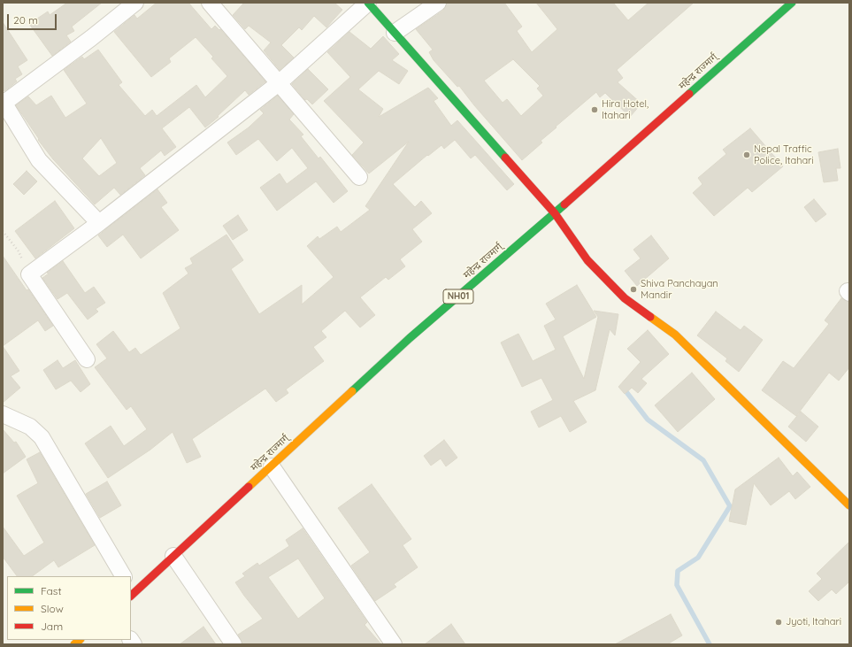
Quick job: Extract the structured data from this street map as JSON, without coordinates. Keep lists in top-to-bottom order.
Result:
{
  "streets": {
    "main road": ["महेन्द्र राज्मार्ग्", "NH01"]
  },
  "places": [
    "Hira Hotel, Itahari",
    "Nepal Traffic Police, Itahari",
    "Shiva Panchayan Mandir",
    "Jyoti, Itahari"
  ],
  "legend": ["Fast", "Slow", "Jam"],
  "scale_bar": "20 m"
}
